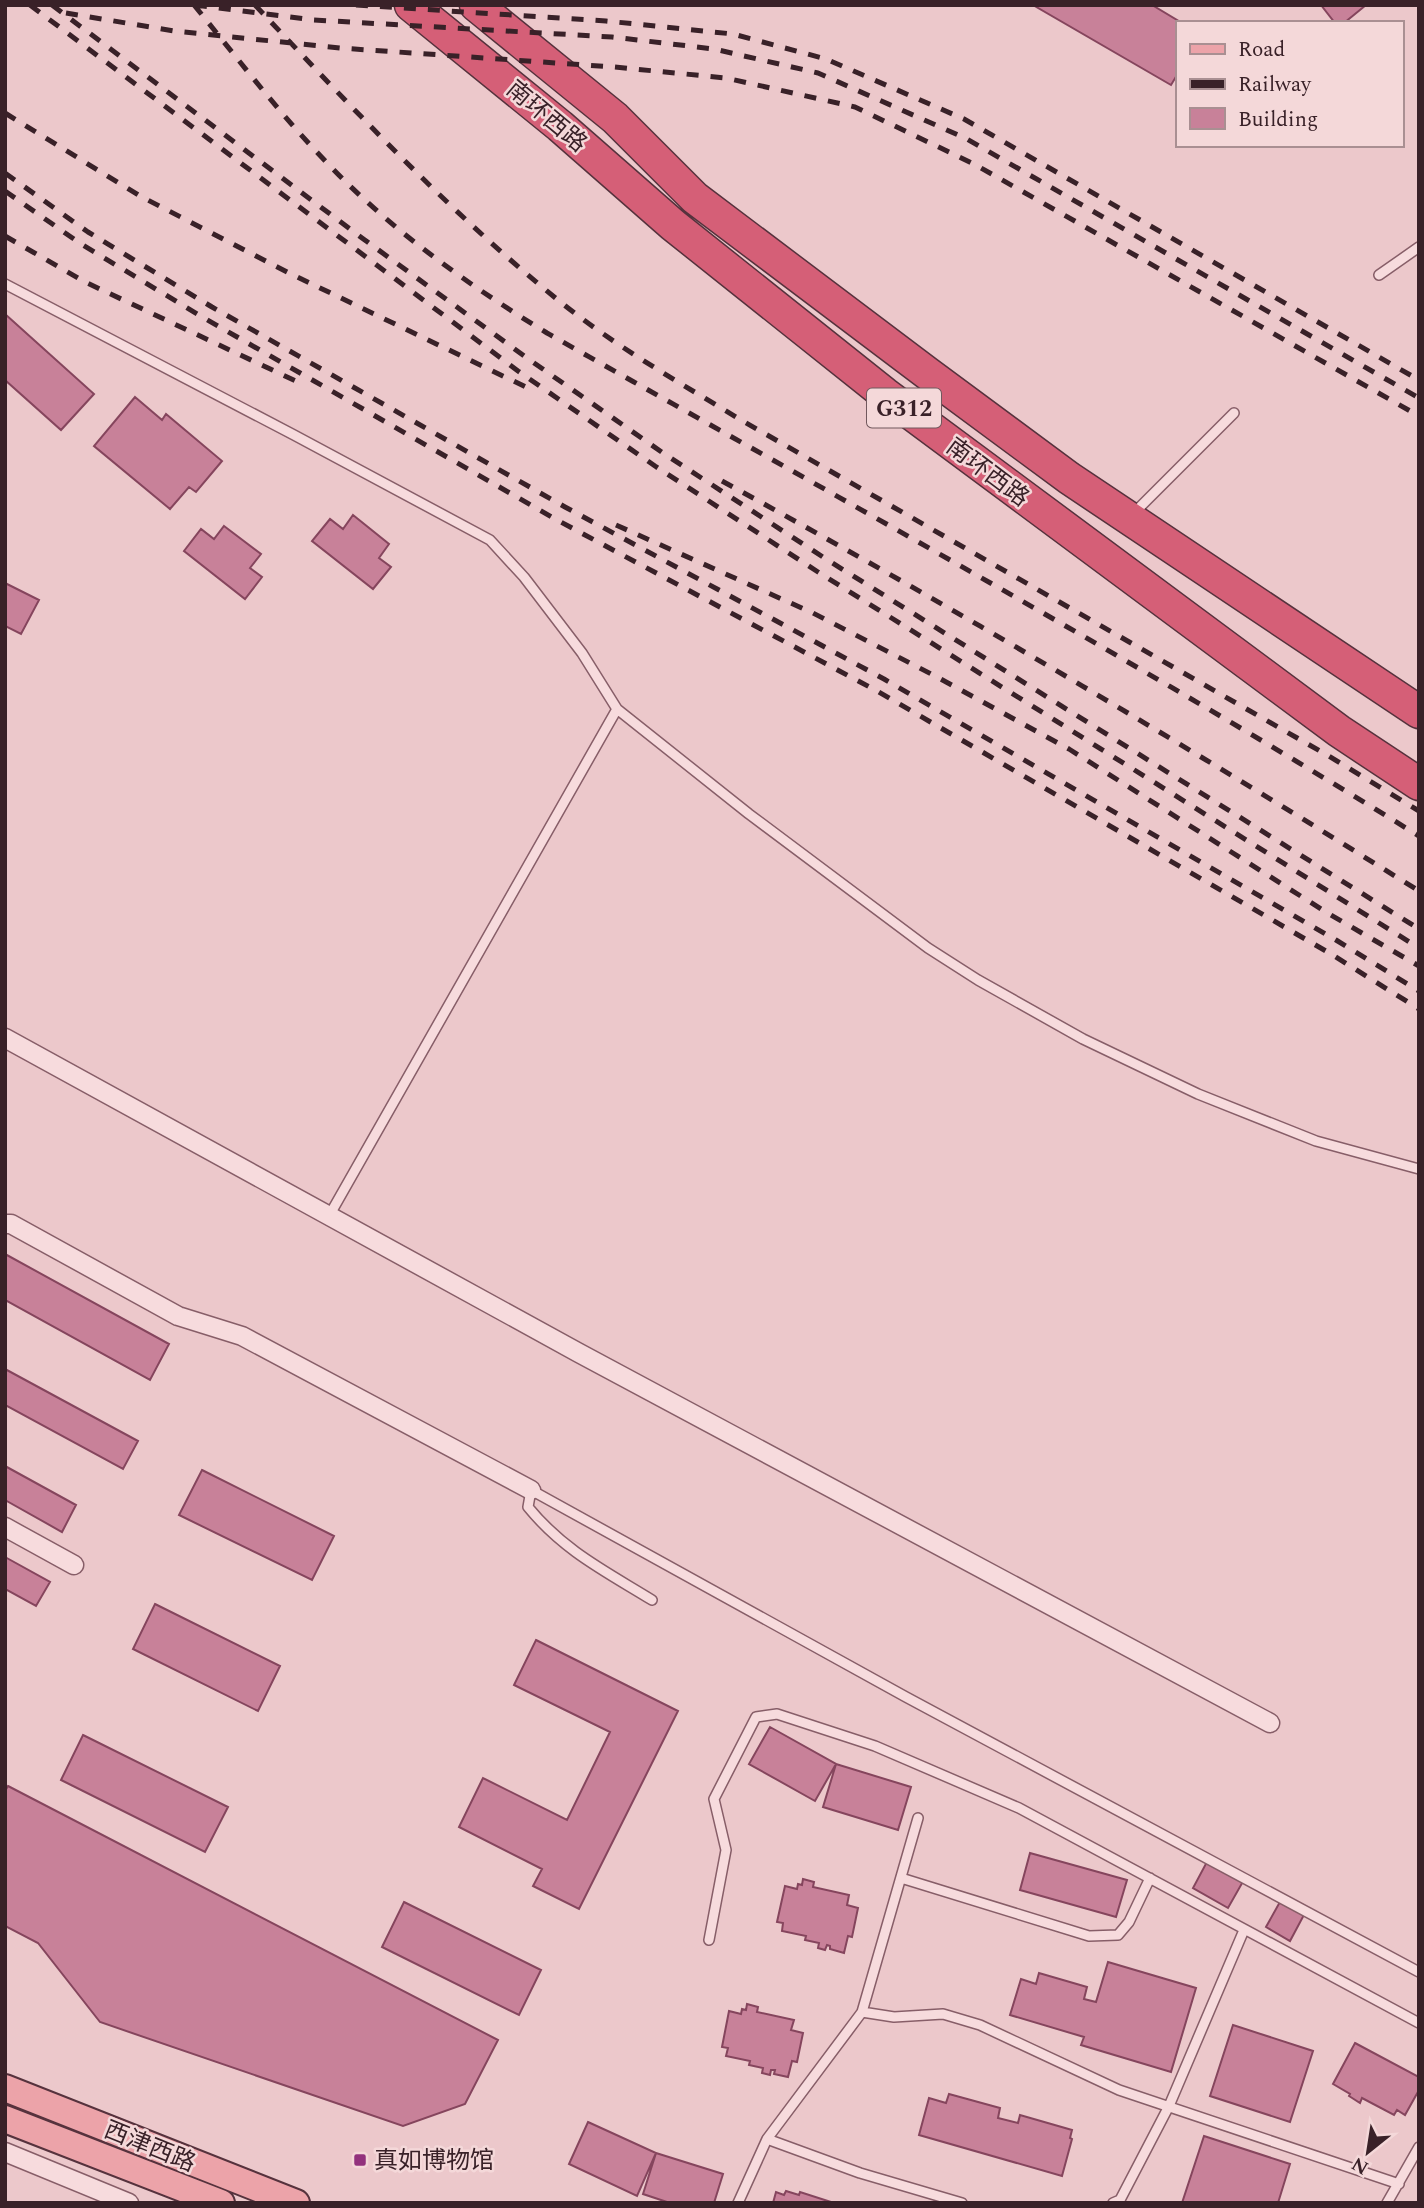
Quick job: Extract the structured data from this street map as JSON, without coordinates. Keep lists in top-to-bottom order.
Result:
{
  "streets": {
    "highway": ["南环西路", "G312"],
    "main road": ["西津西路"]
  },
  "places": {
    "transit": ["真如博物馆"]
  },
  "legend": ["Road", "Railway", "Building"],
  "north": "bottom left"
}
